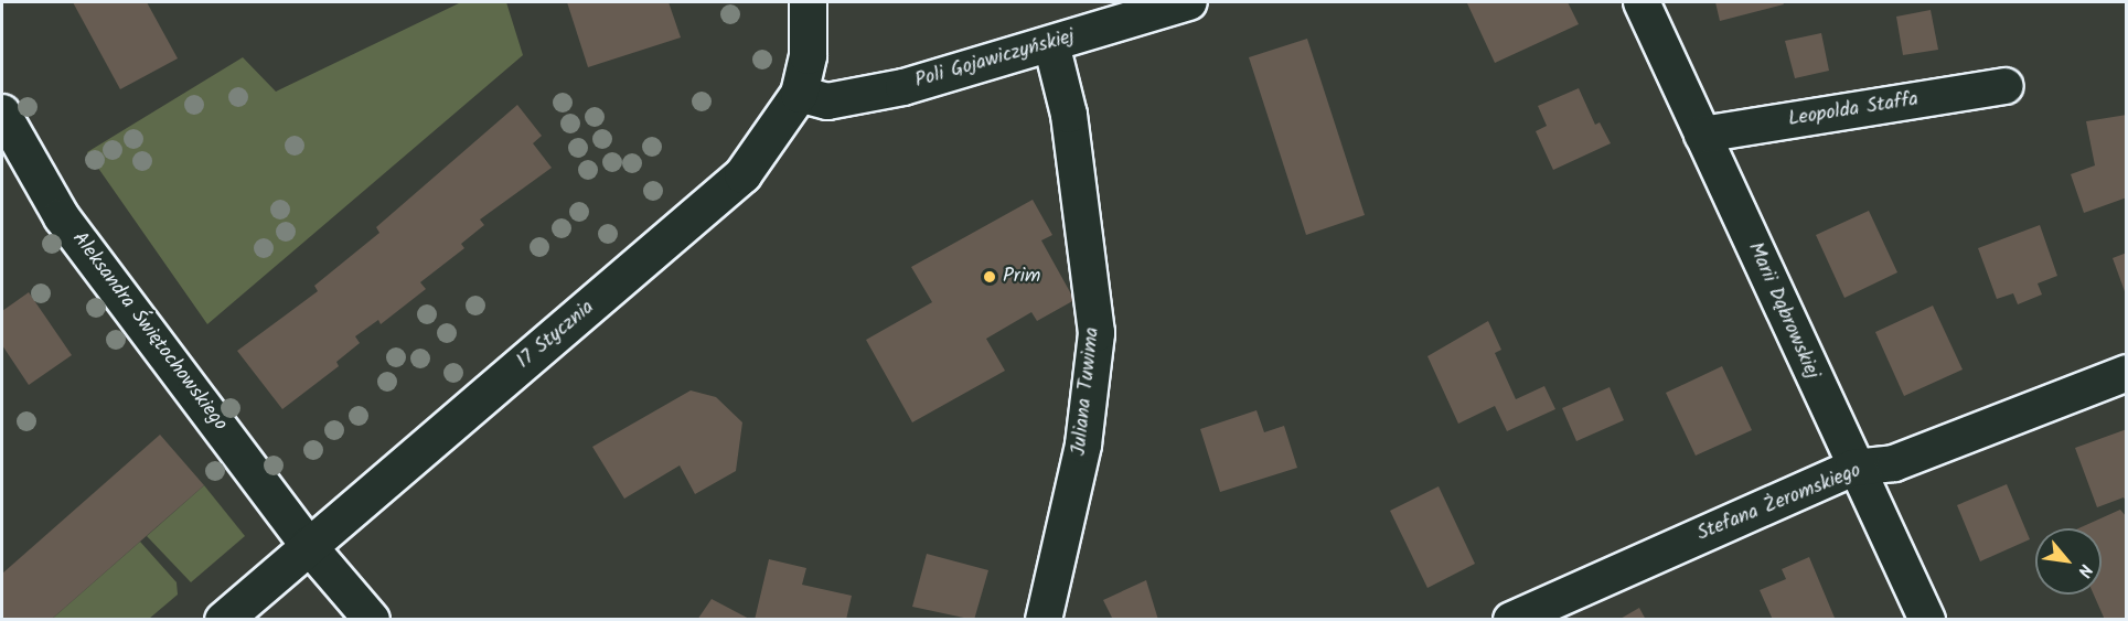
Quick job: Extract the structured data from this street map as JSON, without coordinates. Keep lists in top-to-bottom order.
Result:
{
  "streets": {
    "street": [
      "Poli Gojawiczyńskiej",
      "Leopolda Staffa",
      "Marii Dąbrowskiej",
      "Aleksandra Świętochowskiego",
      "17 Stycznia",
      "Juliana Tuwima",
      "Stefana Żeromskiego"
    ]
  },
  "crossings": [
    ["Poli Gojawiczyńskiej", "17 Stycznia"],
    ["Poli Gojawiczyńskiej", "Juliana Tuwima"],
    ["Leopolda Staffa", "Marii Dąbrowskiej"],
    ["Marii Dąbrowskiej", "Stefana Żeromskiego"],
    ["Aleksandra Świętochowskiego", "17 Stycznia"]
  ],
  "places": ["Prim"],
  "north": "bottom right"
}
